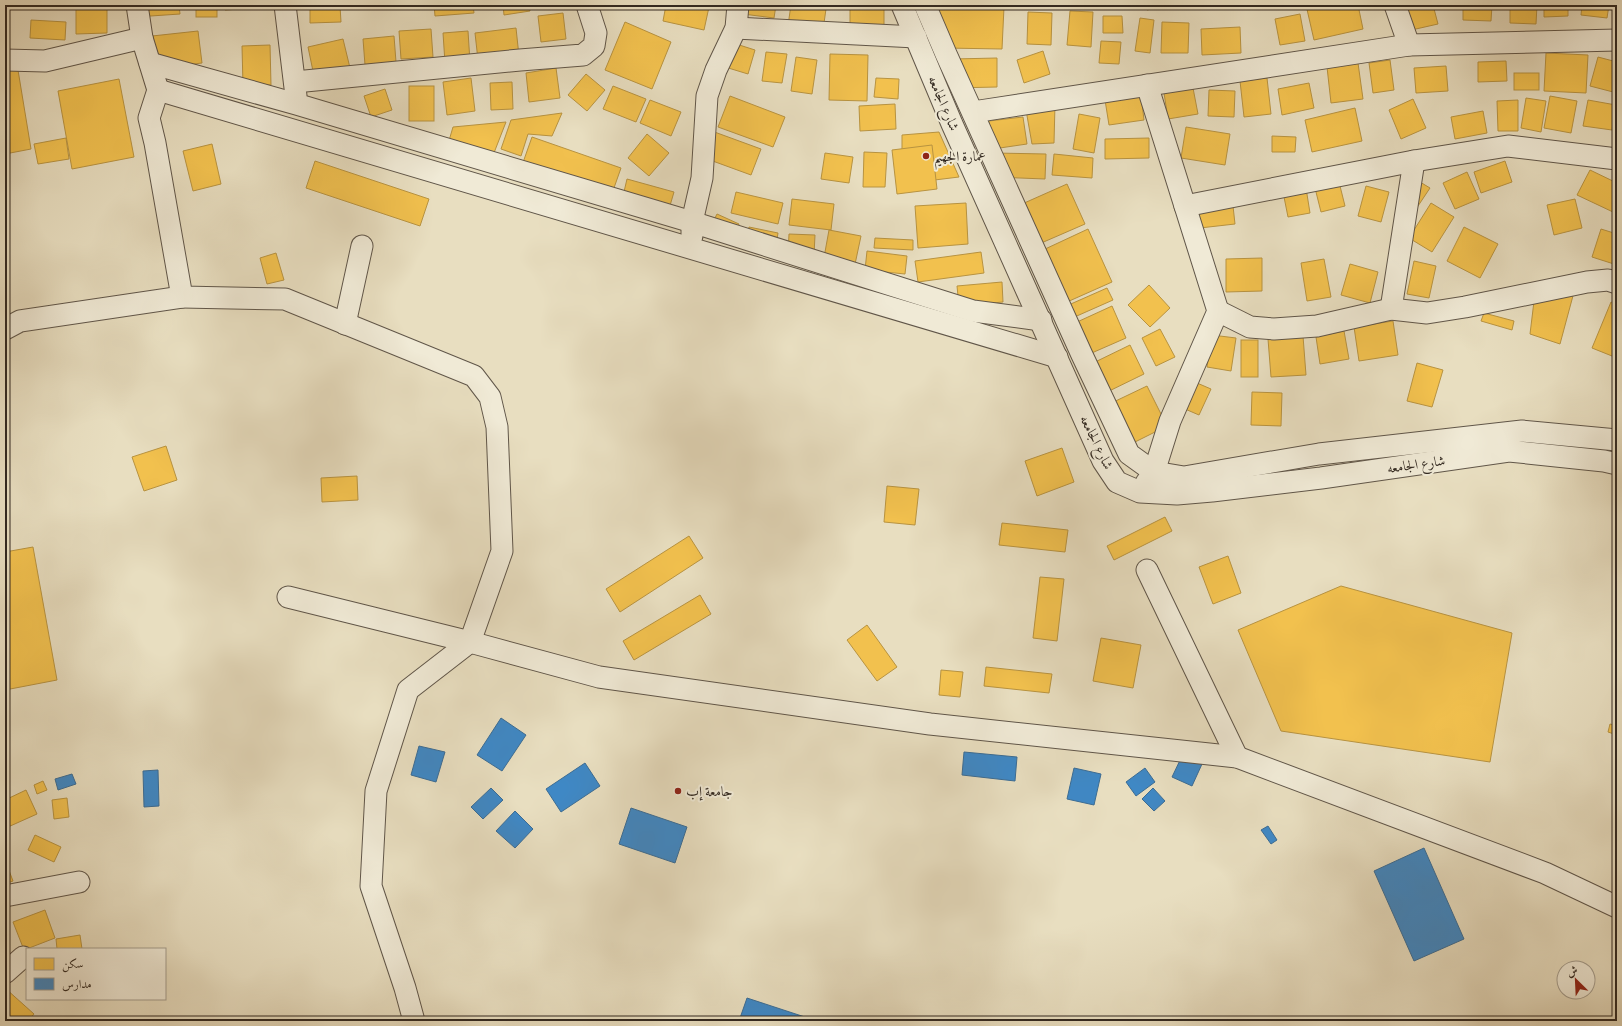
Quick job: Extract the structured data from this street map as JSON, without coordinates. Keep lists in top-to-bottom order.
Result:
{
  "streets": {
    "street": ["شارع الجامعه"]
  },
  "places": ["عمارة الجهيم", "جامعة إب"],
  "legend": ["سكن", "مدارس"],
  "north": "top left"
}
